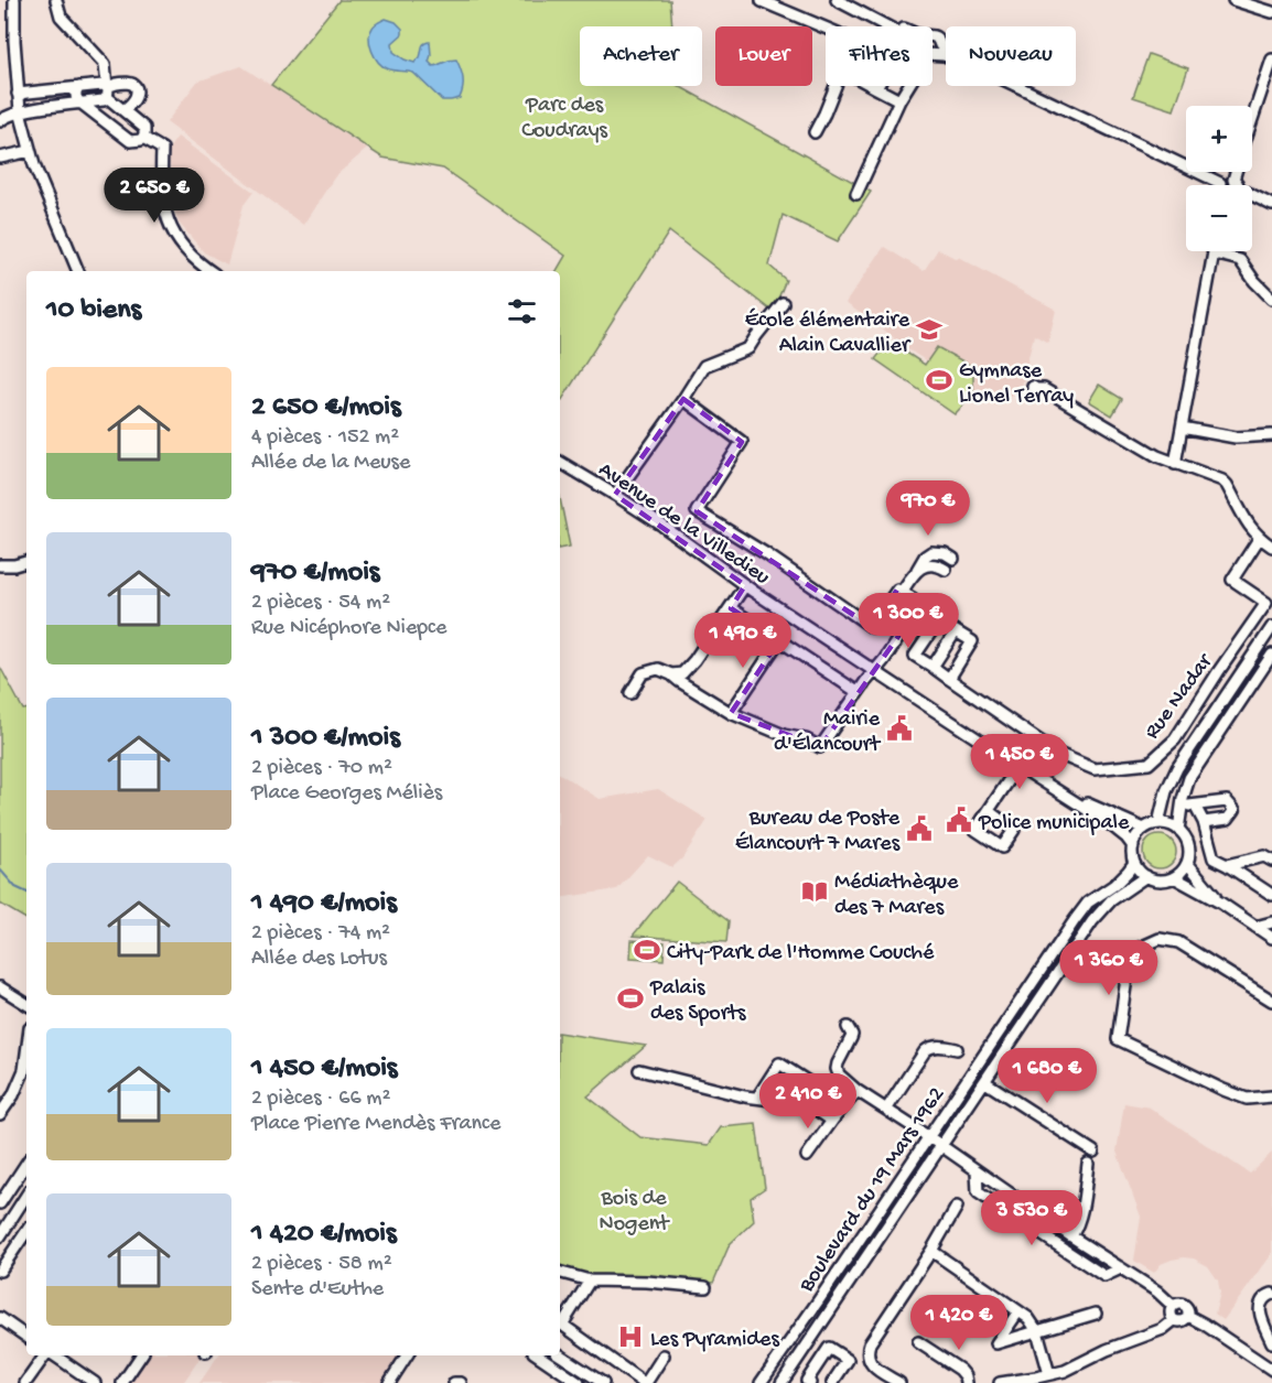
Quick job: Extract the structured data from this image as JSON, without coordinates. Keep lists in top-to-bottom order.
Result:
{
  "streets": {
    "street": ["Avenue de la Villedieu", "Rue Nadar", "Boulevard du 19 Mars 1962"]
  },
  "crossings": [
    ["Avenue de la Villedieu", "Boulevard du 19 Mars 1962"]
  ],
  "parks": ["Parc des Coudrays", "Bois de Nogent"],
  "places": {
    "school or university": ["École élémentaire Alain Cavallier"],
    "sports": ["Gymnase Lionel Terray", "City-Park de l'Homme Couché", "Palais des Sports"],
    "public building": ["Mairie d'Élancourt", "Police municipale", "Bureau de Poste Élancourt 7 Mares"],
    "library": ["Médiathèque des 7 Mares"],
    "hospital": ["Les Pyramides"]
  },
  "page": {
    "chip": [
      "Acheter",
      "Louer",
      "Filtres",
      "Nouveau"
    ],
    "map_buttons": ["+", "−"],
    "price": [
      "2 650 €",
      "970 €",
      "1 300 €",
      "1 490 €",
      "1 450 €",
      "1 360 €",
      "1 680 €",
      "2 410 €",
      "3 530 €",
      "1 420 €"
    ],
    "heading": "10 biens",
    "list": [
      {
        "name": "2 650 €/mois",
        "note": "4 pièces · 152 m² · Allée de la Meuse"
      },
      {
        "name": "970 €/mois",
        "note": "2 pièces · 54 m² · Rue Nicéphore Niepce"
      },
      {
        "name": "1 300 €/mois",
        "note": "2 pièces · 70 m² · Place Georges Méliès"
      },
      {
        "name": "1 490 €/mois",
        "note": "2 pièces · 74 m² · Allée des Lotus"
      },
      {
        "name": "1 450 €/mois",
        "note": "2 pièces · 66 m² · Place Pierre Mendès France"
      },
      {
        "name": "1 420 €/mois",
        "note": "2 pièces · 58 m² · Sente d'Euthe"
      }
    ]
  }
}
